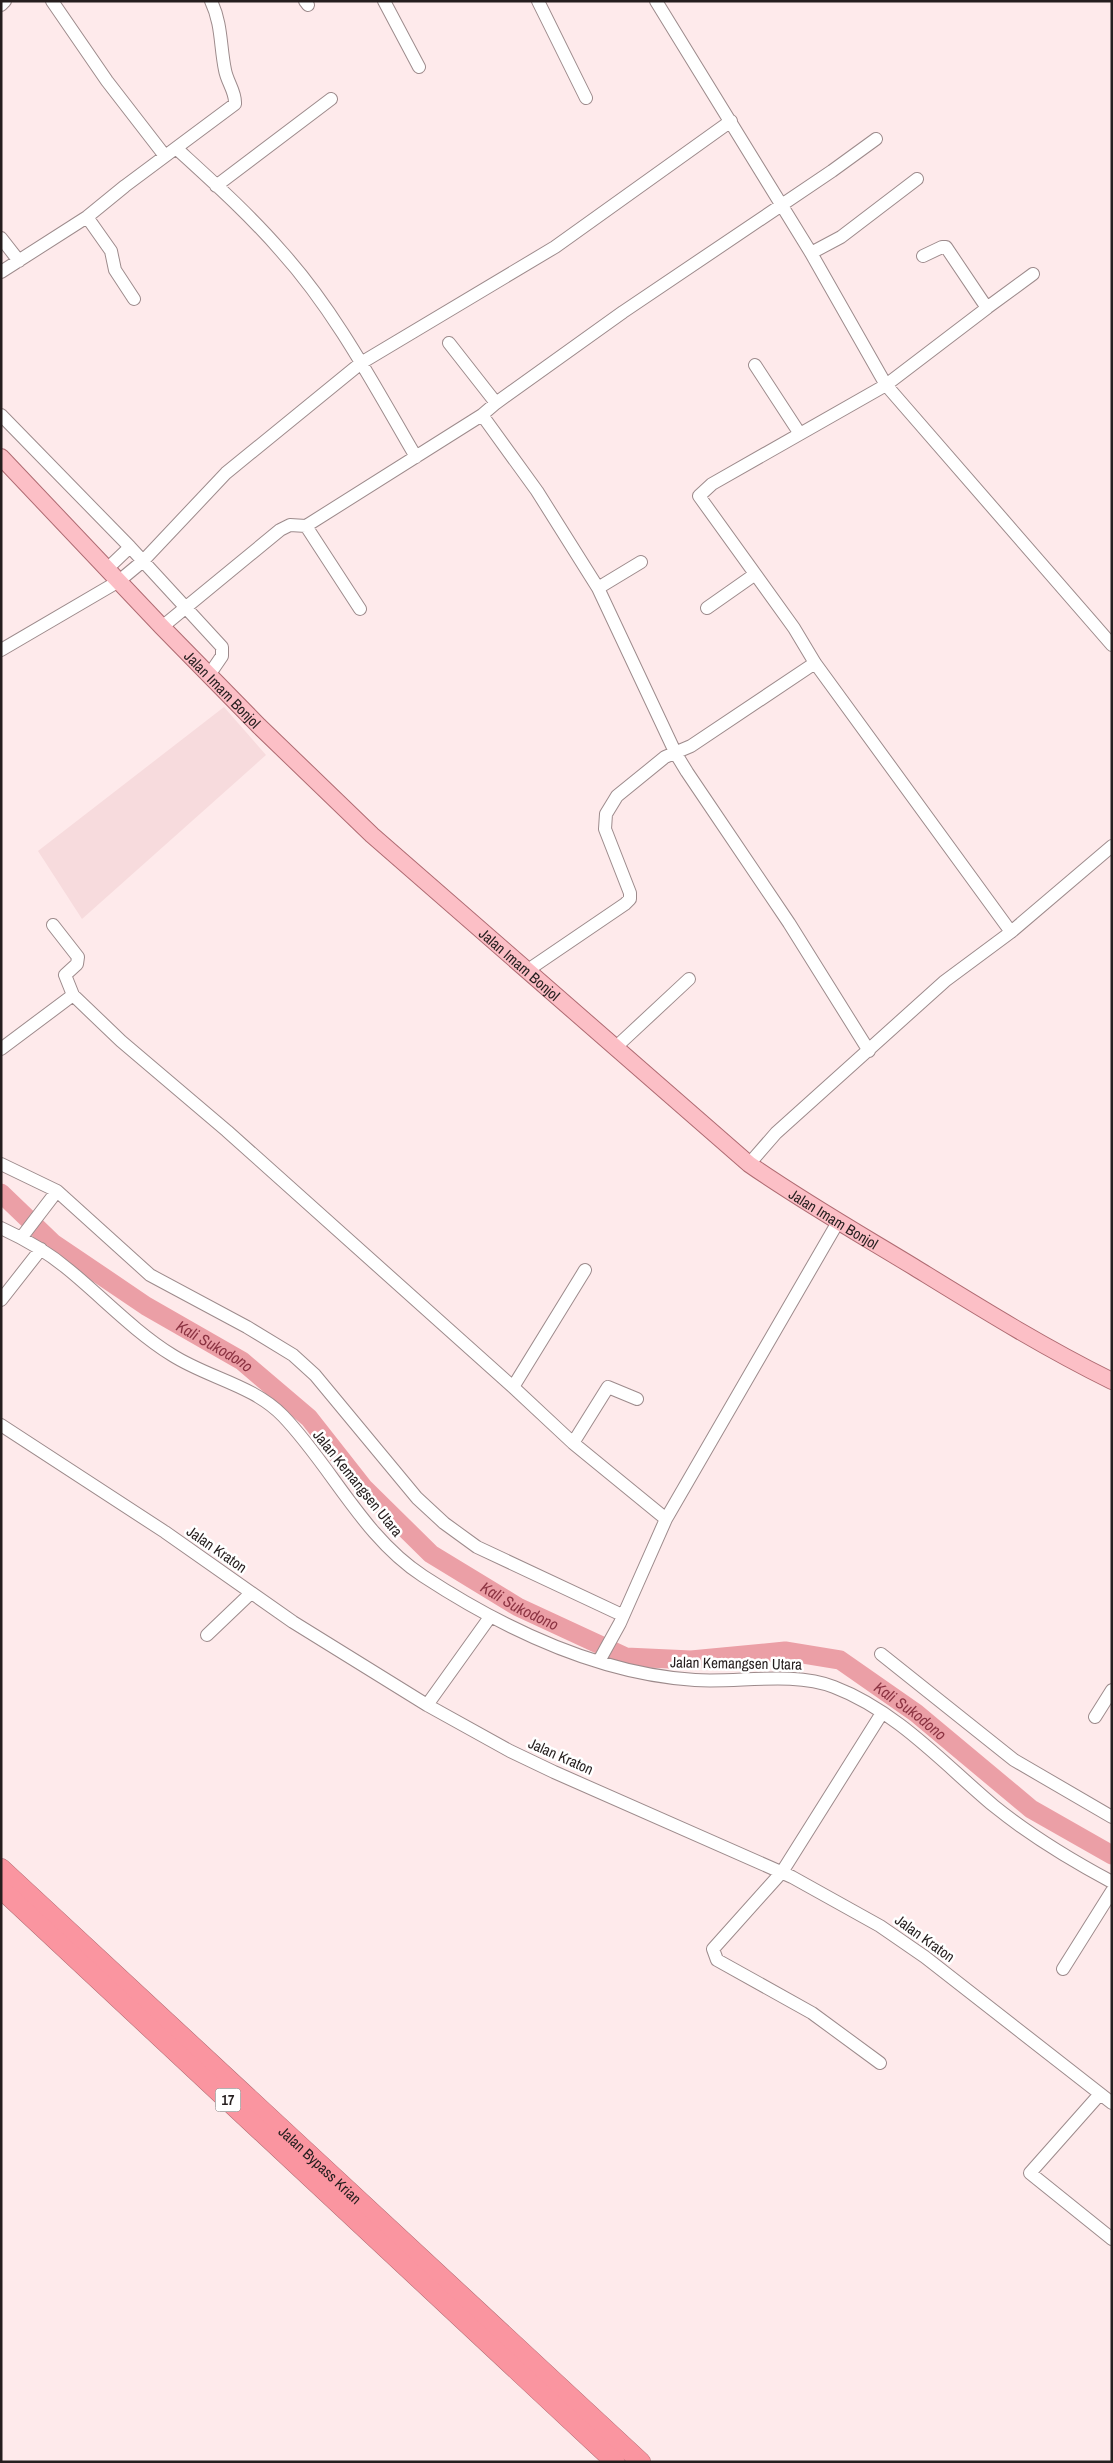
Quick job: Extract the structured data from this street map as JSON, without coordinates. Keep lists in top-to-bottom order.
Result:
{
  "streets": {
    "highway": ["17", "Jalan Bypass Krian"],
    "main road": ["Jalan Imam Bonjol"],
    "street": ["Jalan Kemangsen Utara", "Jalan Kraton"]
  },
  "water": ["Kali Sukodono"]
}
